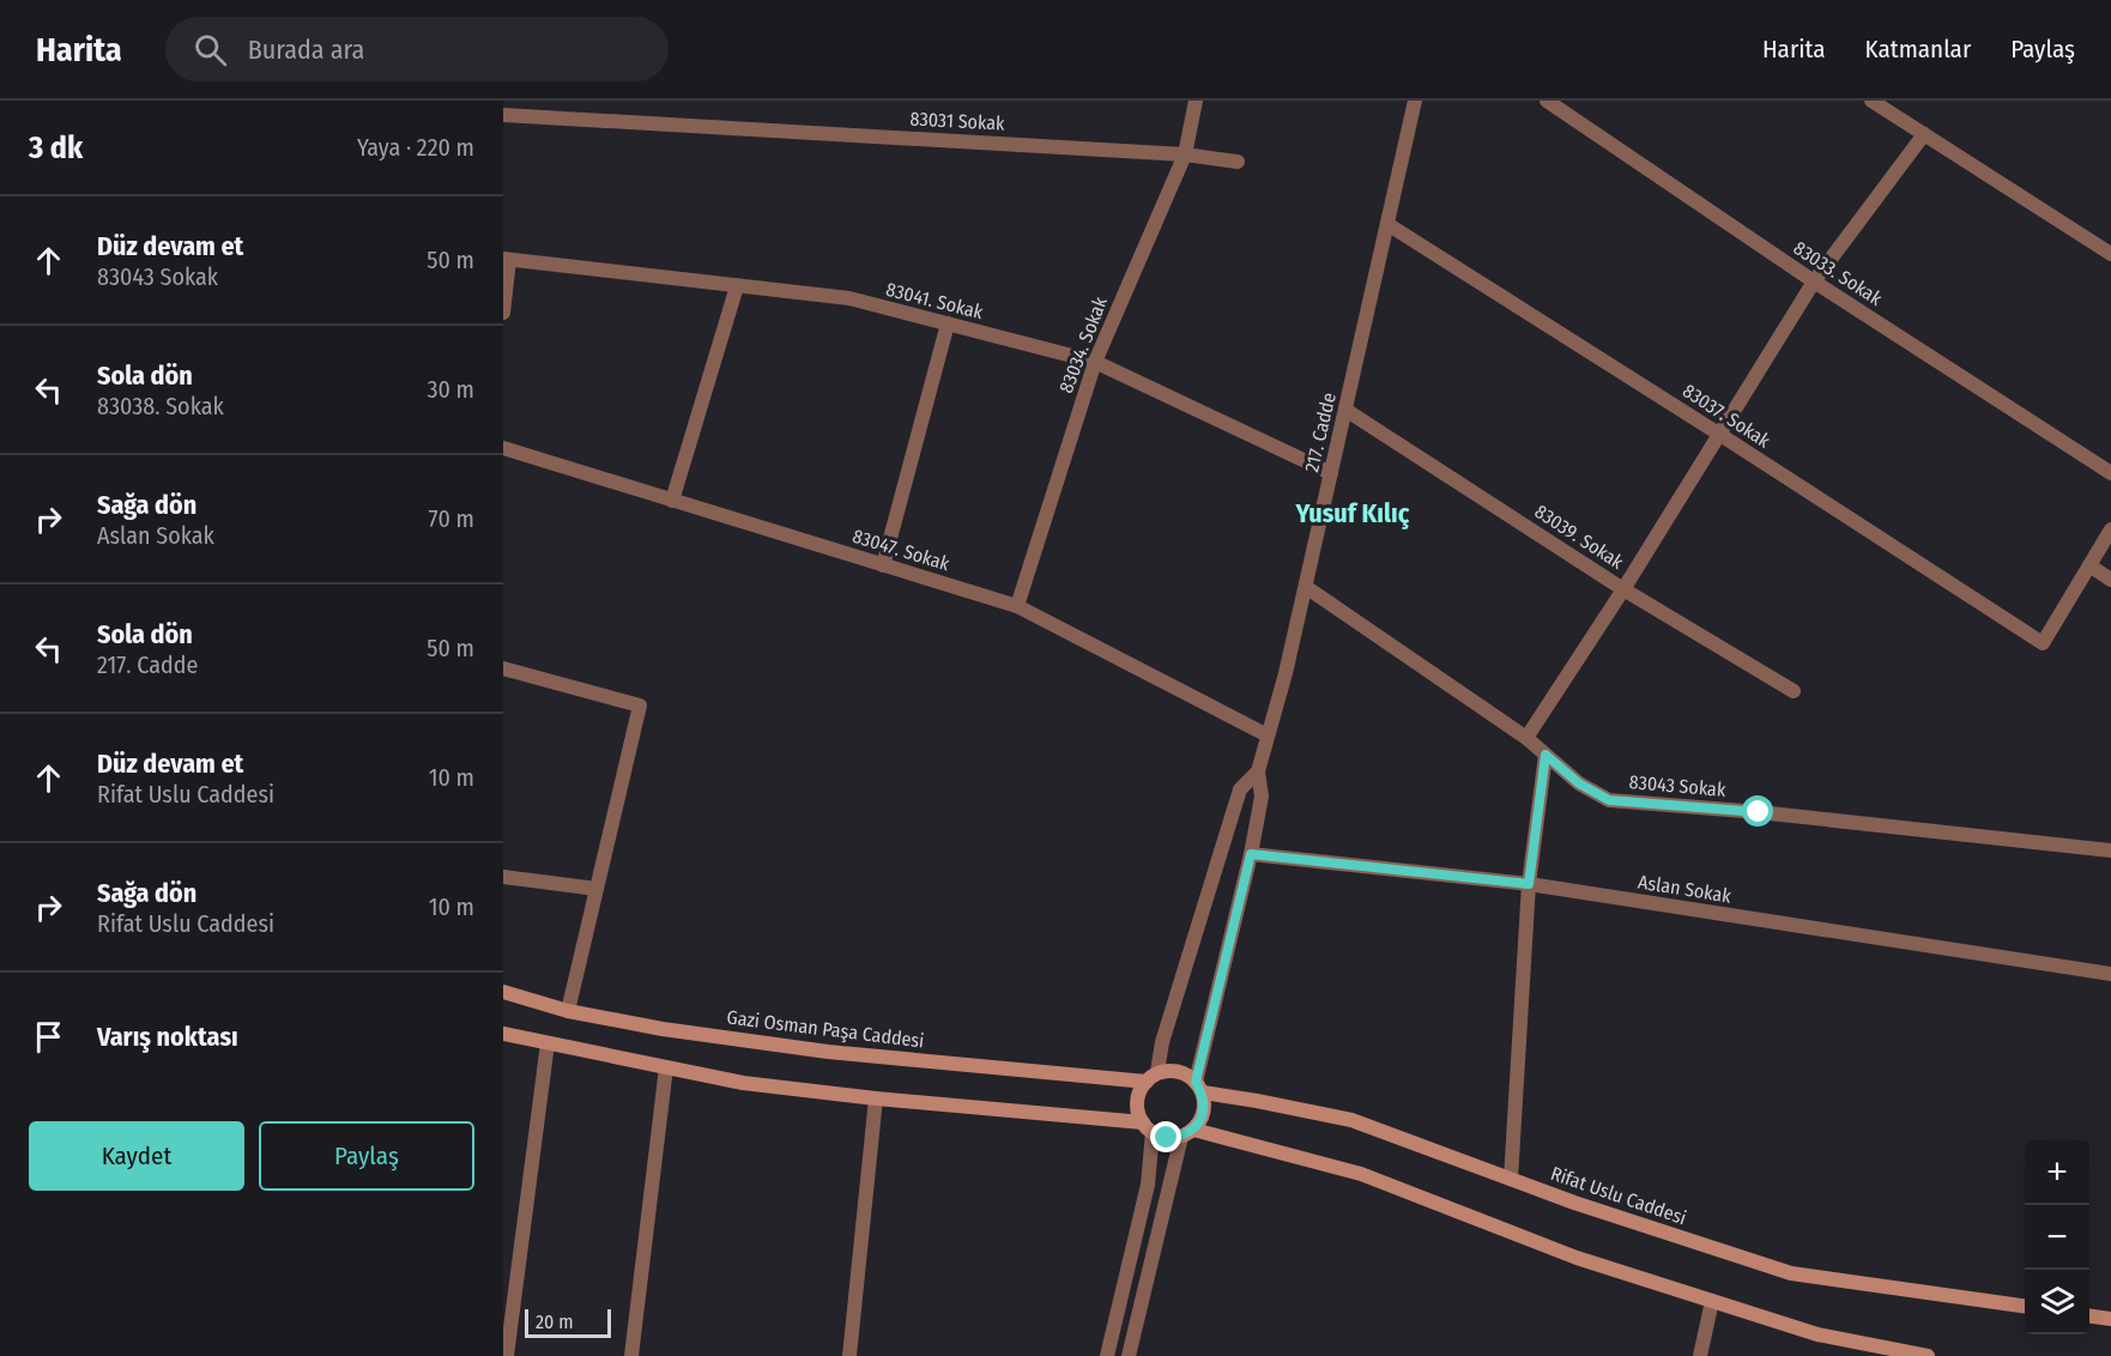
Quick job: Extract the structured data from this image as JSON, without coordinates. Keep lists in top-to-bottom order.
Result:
{
  "streets": {
    "main road": ["Gazi Osman Paşa Caddesi", "Rifat Uslu Caddesi"],
    "street": [
      "83031 Sokak",
      "83033. Sokak",
      "83041. Sokak",
      "83034. Sokak",
      "83037. Sokak",
      "217. Cadde",
      "83039. Sokak",
      "83047. Sokak",
      "83043 Sokak",
      "Aslan Sokak"
    ]
  },
  "crossings": [
    ["83031 Sokak", "83034. Sokak"],
    ["83041. Sokak", "83034. Sokak"],
    ["83041. Sokak", "217. Cadde"],
    ["83034. Sokak", "83047. Sokak"],
    ["83037. Sokak", "217. Cadde"],
    ["217. Cadde", "83039. Sokak"],
    ["217. Cadde", "83047. Sokak"],
    ["217. Cadde", "83043 Sokak"],
    ["217. Cadde", "Aslan Sokak"],
    ["217. Cadde", "Gazi Osman Paşa Caddesi"],
    ["217. Cadde", "Rifat Uslu Caddesi"],
    ["Gazi Osman Paşa Caddesi", "Rifat Uslu Caddesi"]
  ],
  "districts": ["Yusuf Kılıç"],
  "scale_bar": "20 m",
  "page": {
    "header": "Harita",
    "search": "Burada ara",
    "nav": ["Harita", "Katmanlar", "Paylaş"],
    "heading": ["3 dk", "Yaya · 220 m"],
    "list": [
      ["Düz devam et", "83043 Sokak", "50 m"],
      ["Sola dön", "83038. Sokak", "30 m"],
      ["Sağa dön", "Aslan Sokak", "70 m"],
      ["Sola dön", "217. Cadde", "50 m"],
      ["Düz devam et", "Rifat Uslu Caddesi", "10 m"],
      ["Sağa dön", "Rifat Uslu Caddesi", "10 m"],
      "Varış noktası"
    ],
    "buttons": ["Kaydet", "Paylaş"],
    "map_buttons": ["+", "−"],
    "scale": "20 m"
  }
}
